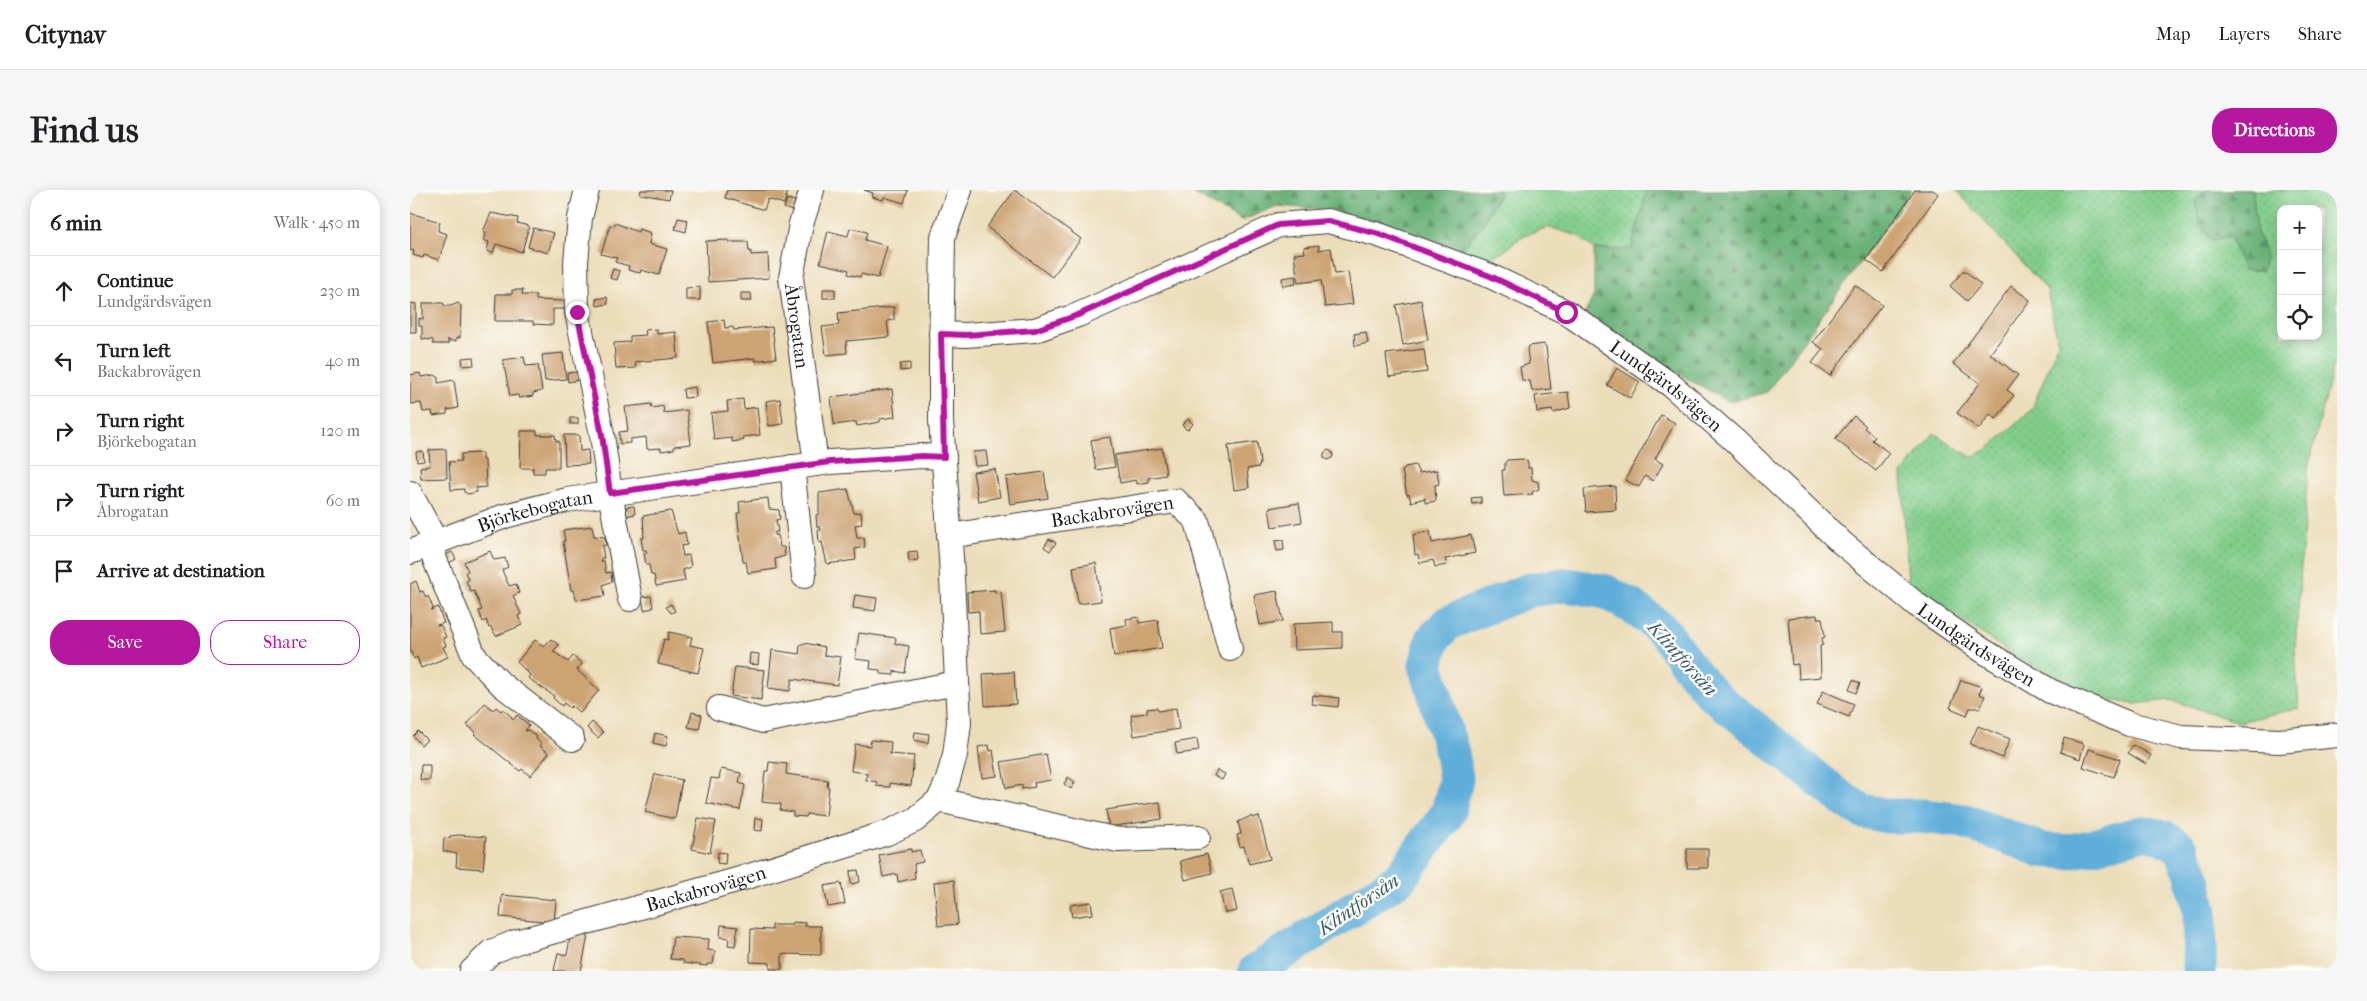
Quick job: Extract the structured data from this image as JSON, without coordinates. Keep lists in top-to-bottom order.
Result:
{
  "streets": {
    "street": [
      "Åbrogatan",
      "Lundgärdsvägen",
      "Björkebogatan",
      "Backabrovägen"
    ]
  },
  "crossings": [
    ["Åbrogatan", "Björkebogatan"],
    ["Lundgärdsvägen", "Backabrovägen"],
    ["Björkebogatan", "Backabrovägen"]
  ],
  "water": ["Klintforsån"],
  "page": {
    "header": "Citynav",
    "nav": ["Map", "Layers", "Share"],
    "buttons": [
      "Directions",
      ["Save", "Share"]
    ],
    "title": "Find us",
    "heading": ["6 min", "Walk · 450 m"],
    "map_buttons": ["+", "−"],
    "list": [
      ["Continue", "Lundgärdsvägen", "230 m"],
      ["Turn left", "Backabrovägen", "40 m"],
      ["Turn right", "Björkebogatan", "120 m"],
      ["Turn right", "Åbrogatan", "60 m"],
      "Arrive at destination"
    ]
  }
}
